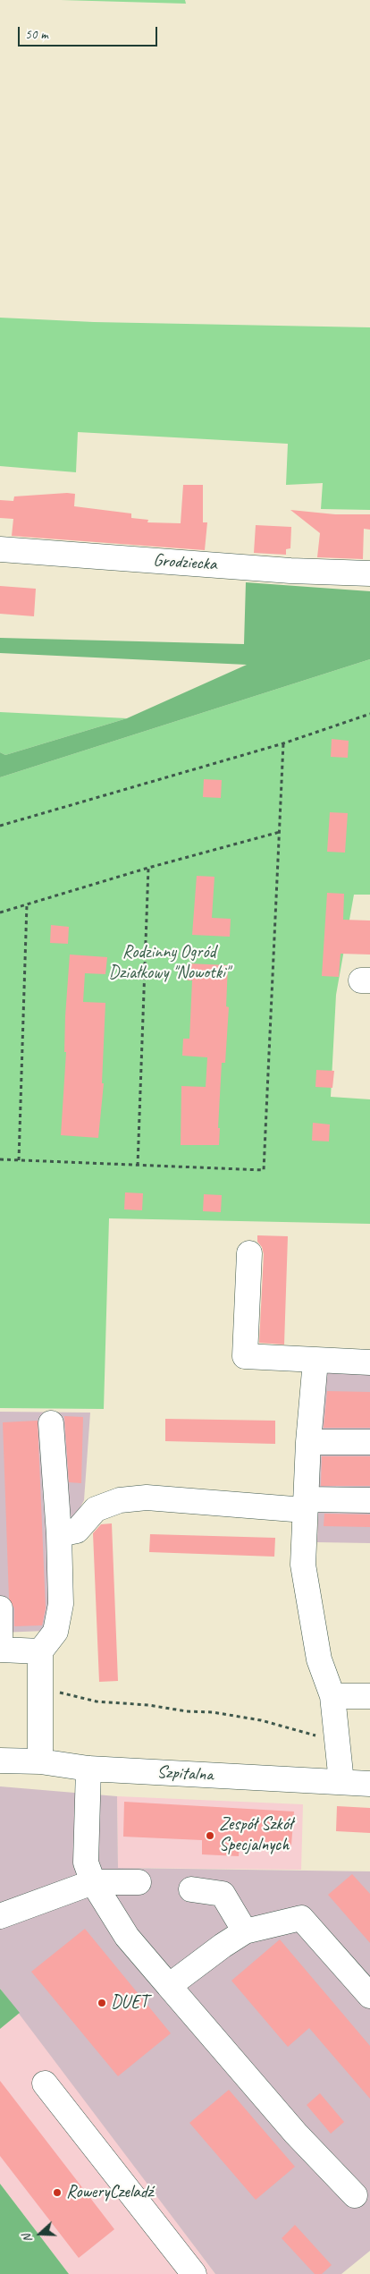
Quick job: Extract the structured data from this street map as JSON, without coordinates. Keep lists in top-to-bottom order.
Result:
{
  "streets": {
    "street": ["Grodziecka", "Szpitalna"]
  },
  "parks": ["Rodzinny Ogród Działkowy \"Nowotki\""],
  "places": ["Zespół Szkół Specjalnych", "DUET", "RoweryCzeladź"],
  "scale_bar": "50 m",
  "north": "left"
}
